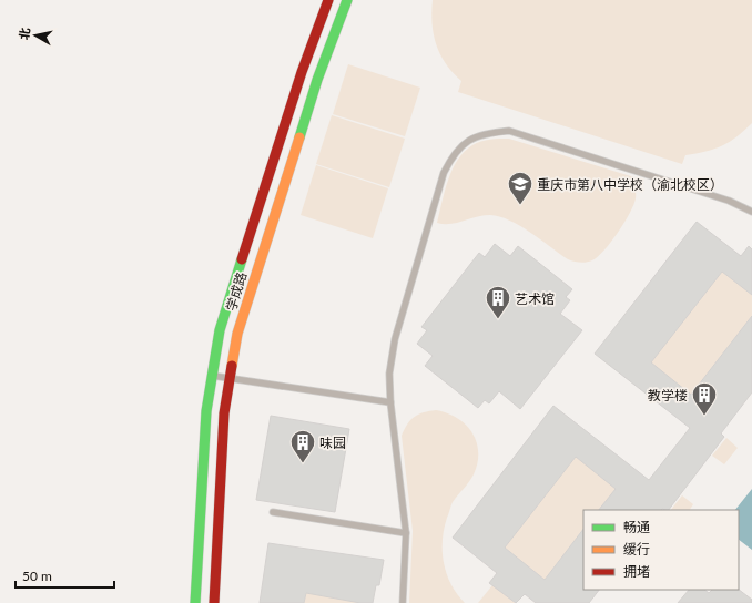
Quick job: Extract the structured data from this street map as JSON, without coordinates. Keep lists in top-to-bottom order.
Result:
{
  "streets": {
    "main road": ["学成路"]
  },
  "places": {
    "school or university": ["重庆市第八中学校（渝北校区）"],
    "building": ["艺术馆", "教学楼", "味园"]
  },
  "legend": ["畅通", "缓行", "拥堵"],
  "scale_bar": "50 m",
  "north": "left"
}
